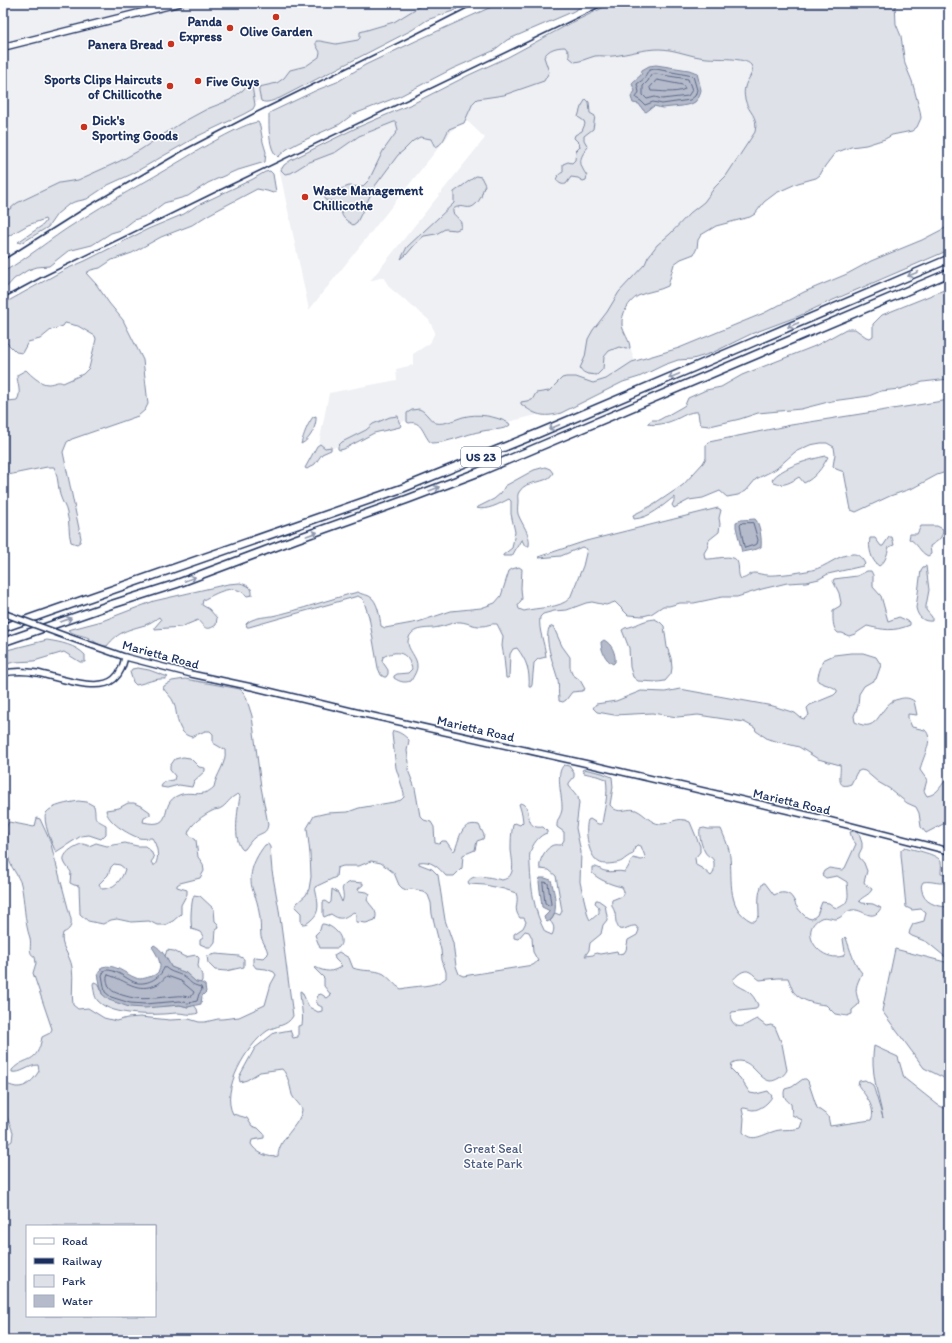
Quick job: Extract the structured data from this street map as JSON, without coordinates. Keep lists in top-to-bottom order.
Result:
{
  "streets": {
    "highway": ["US 23"],
    "street": ["Marietta Road"]
  },
  "parks": ["Great Seal State Park"],
  "places": [
    "Olive Garden",
    "Panda Express",
    "Panera Bread",
    "Five Guys",
    "Sports Clips Haircuts of Chillicothe",
    "Dick's Sporting Goods",
    "Waste Management Chillicothe"
  ],
  "legend": [
    "Road",
    "Railway",
    "Park",
    "Water"
  ]
}
